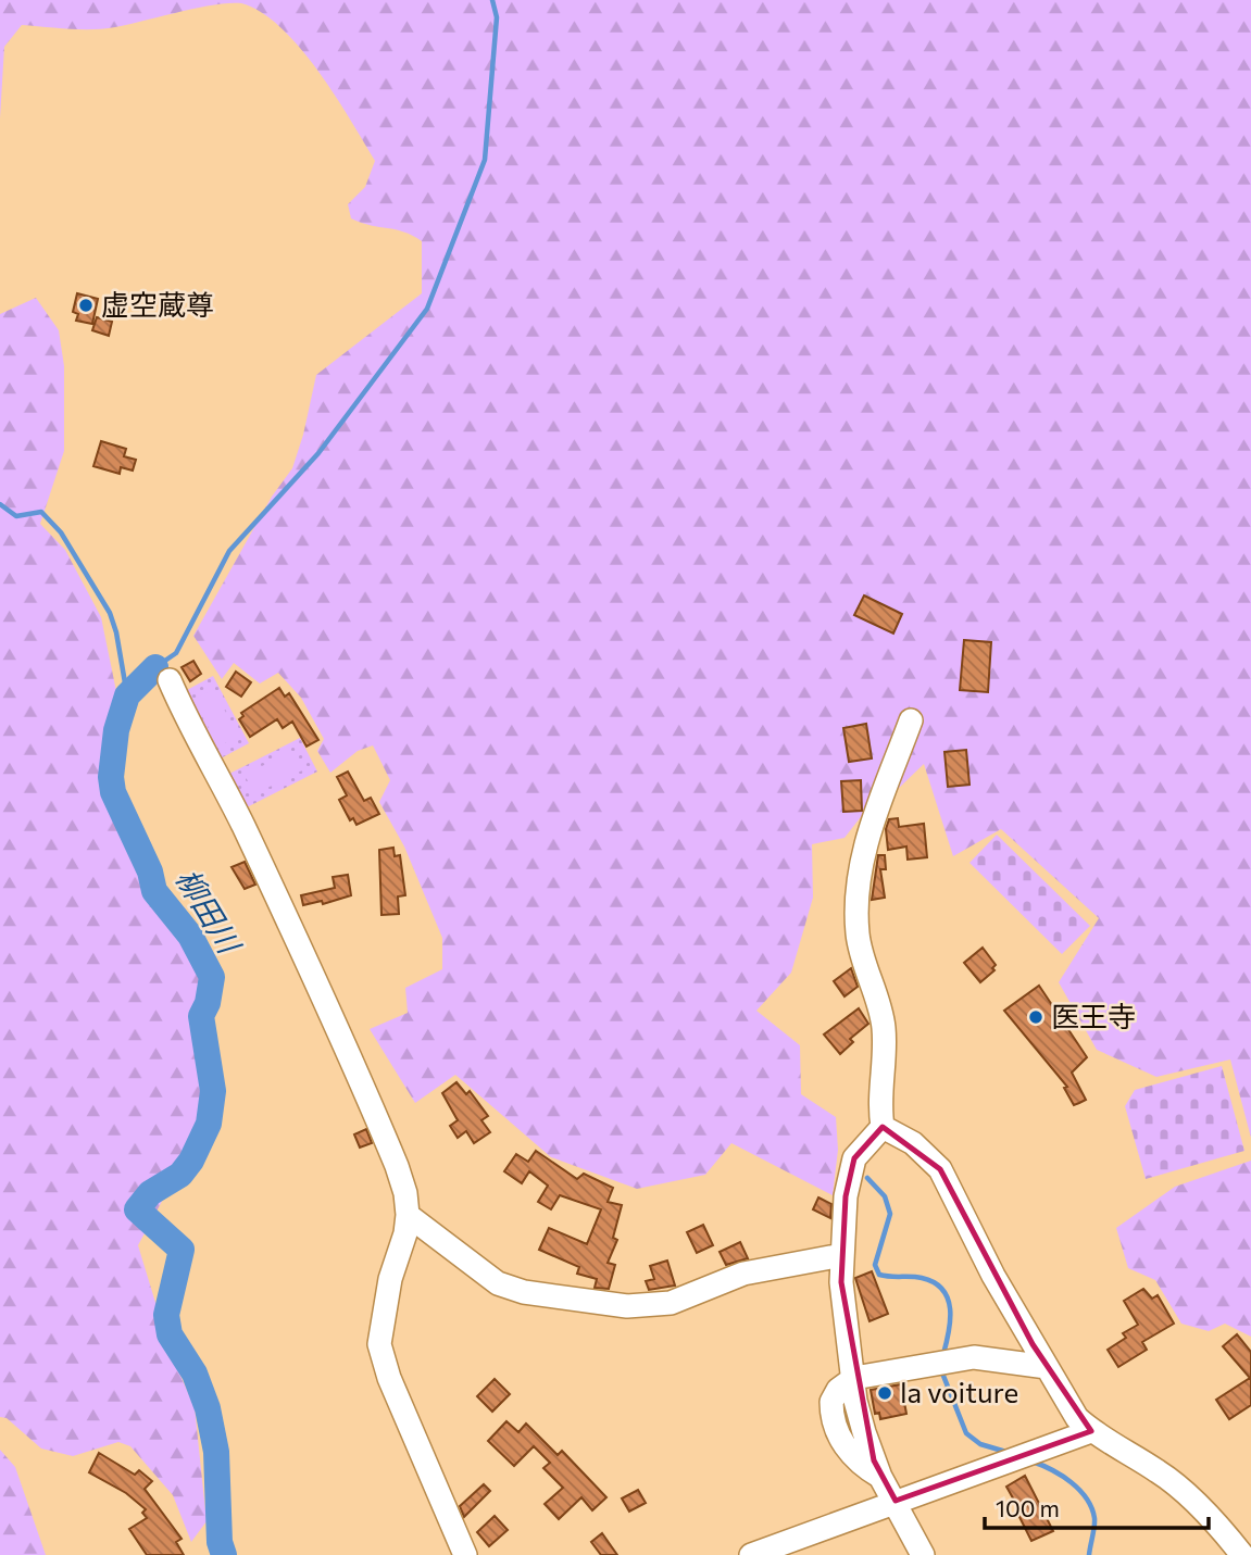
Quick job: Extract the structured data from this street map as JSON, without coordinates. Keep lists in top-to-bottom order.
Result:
{
  "water": ["柳田川"],
  "places": ["虚空蔵尊", "医王寺", "la voiture"],
  "scale_bar": "100 m"
}
